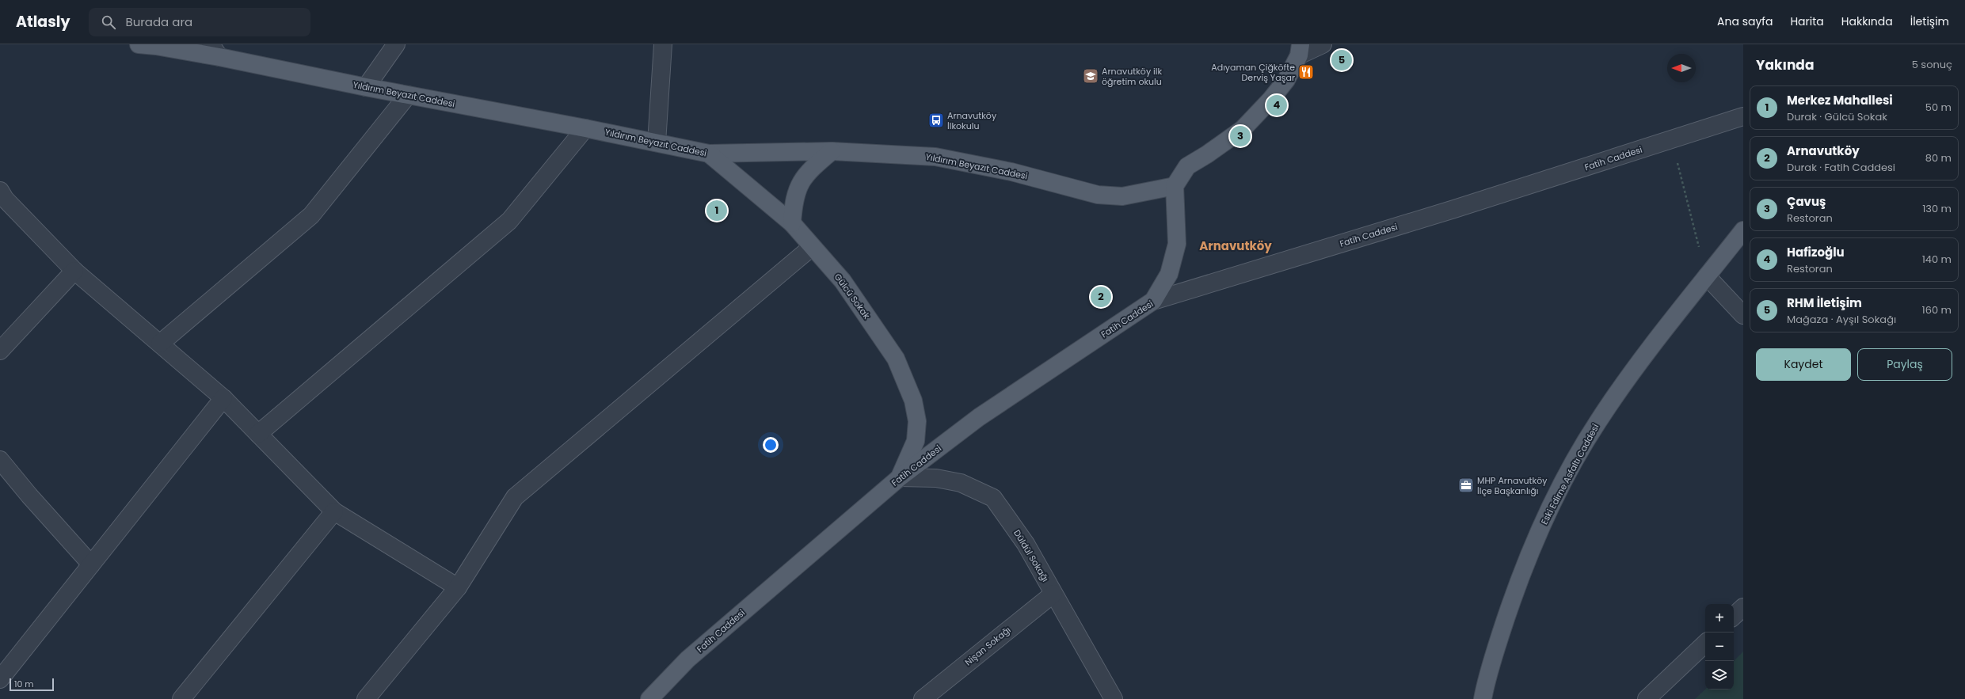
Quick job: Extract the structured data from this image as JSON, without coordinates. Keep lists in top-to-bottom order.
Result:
{
  "streets": {
    "main road": [
      "Yıldırım Beyazıt Caddesi",
      "Fatih Caddesi",
      "Gülcü Sokak",
      "Eski Edirne Asfaltı Caddesi"
    ],
    "street": ["Düldül Sokağı", "Nişan Sokağı"]
  },
  "crossings": [
    ["Yıldırım Beyazıt Caddesi", "Gülcü Sokak"],
    ["Fatih Caddesi", "Gülcü Sokak"],
    ["Fatih Caddesi", "Düldül Sokağı"],
    ["Gülcü Sokak", "Düldül Sokağı"],
    ["Düldül Sokağı", "Nişan Sokağı"]
  ],
  "districts": ["Arnavutköy"],
  "places": {
    "restaurant": ["Adıyaman Çiğköfte Derviş Yaşar"],
    "school or university": ["Arnavutköy ilk öğretim okulu"],
    "bus stop": ["Arnavutköy İlkokulu"],
    "office": ["MHP Arnavutköy İlçe Başkanlığı"]
  },
  "scale_bar": "10 m",
  "north": "left",
  "page": {
    "header": "Atlasly",
    "search": "Burada ara",
    "nav": [
      "Ana sayfa",
      "Harita",
      "Hakkında",
      "İletişim"
    ],
    "heading": ["Yakında", "5 sonuç"],
    "pins": [
      "5",
      "4",
      "3",
      "1",
      "2"
    ],
    "list": [
      {
        "mark": "1",
        "name": "Merkez Mahallesi",
        "note": "Durak · Gülcü Sokak",
        "value": "50 m"
      },
      {
        "mark": "2",
        "name": "Arnavutköy",
        "note": "Durak · Fatih Caddesi",
        "value": "80 m"
      },
      {
        "mark": "3",
        "name": "Çavuş",
        "note": "Restoran",
        "value": "130 m"
      },
      {
        "mark": "4",
        "name": "Hafizoğlu",
        "note": "Restoran",
        "value": "140 m"
      },
      {
        "mark": "5",
        "name": "RHM İletişim",
        "note": "Mağaza · Ayşıl Sokağı",
        "value": "160 m"
      }
    ],
    "buttons": ["Kaydet", "Paylaş"],
    "map_buttons": ["+", "−"],
    "scale": "10 m"
  }
}
